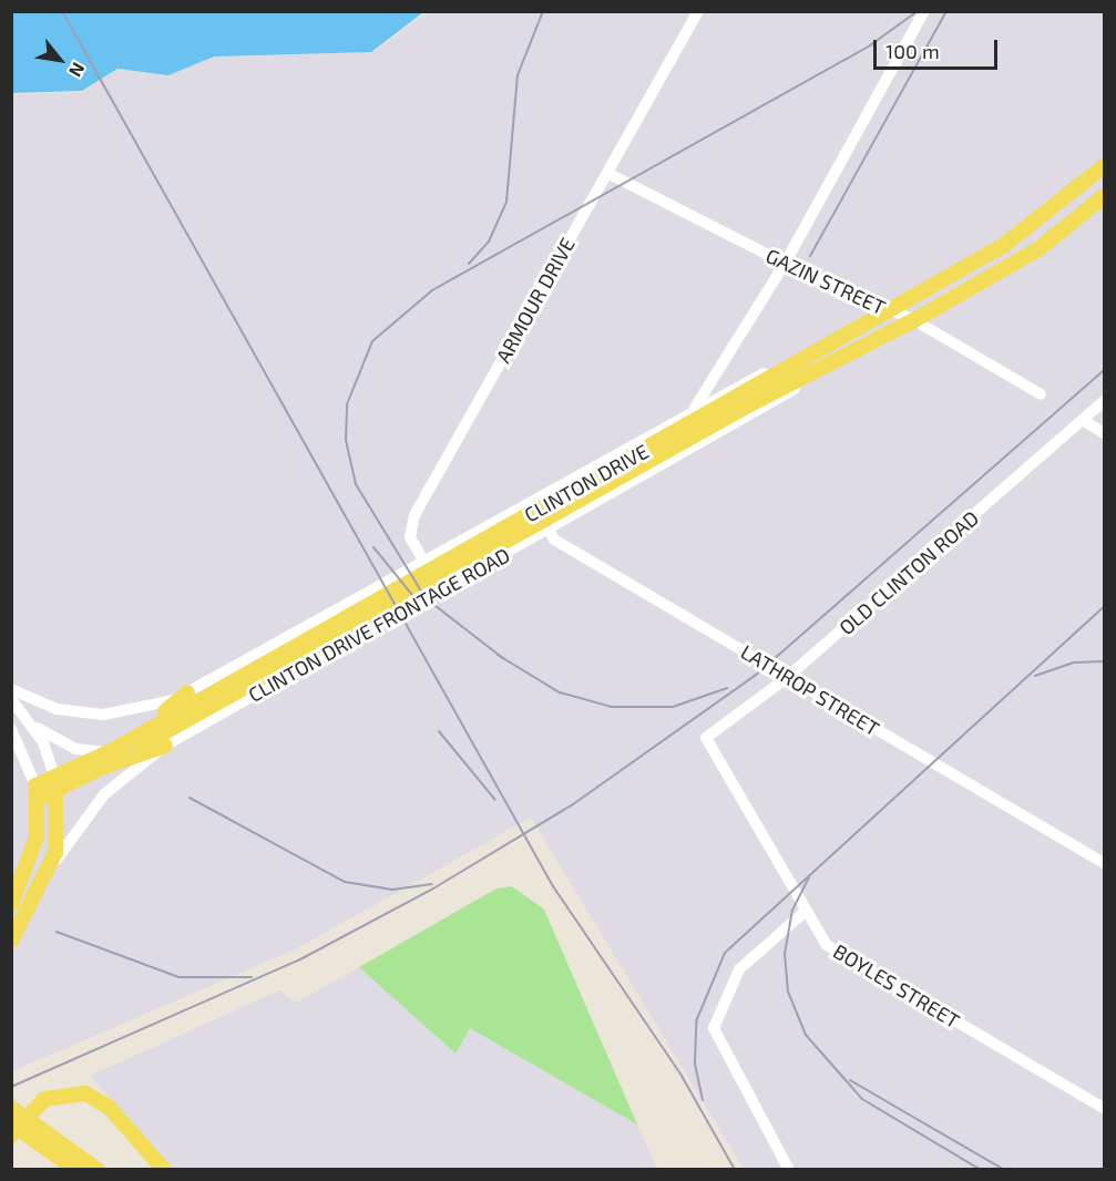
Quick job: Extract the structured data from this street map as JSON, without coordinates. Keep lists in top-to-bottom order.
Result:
{
  "streets": {
    "main road": ["CLINTON DRIVE"],
    "street": [
      "GAZIN STREET",
      "ARMOUR DRIVE",
      "OLD CLINTON ROAD",
      "CLINTON DRIVE FRONTAGE ROAD",
      "LATHROP STREET",
      "BOYLES STREET"
    ]
  },
  "crossings": [
    ["GAZIN STREET", "ARMOUR DRIVE"],
    ["GAZIN STREET", "CLINTON DRIVE"],
    ["ARMOUR DRIVE", "CLINTON DRIVE FRONTAGE ROAD"],
    ["CLINTON DRIVE", "CLINTON DRIVE FRONTAGE ROAD"],
    ["OLD CLINTON ROAD", "LATHROP STREET"],
    ["OLD CLINTON ROAD", "BOYLES STREET"],
    ["CLINTON DRIVE FRONTAGE ROAD", "LATHROP STREET"]
  ],
  "scale_bar": "100 m",
  "north": "bottom right"
}
